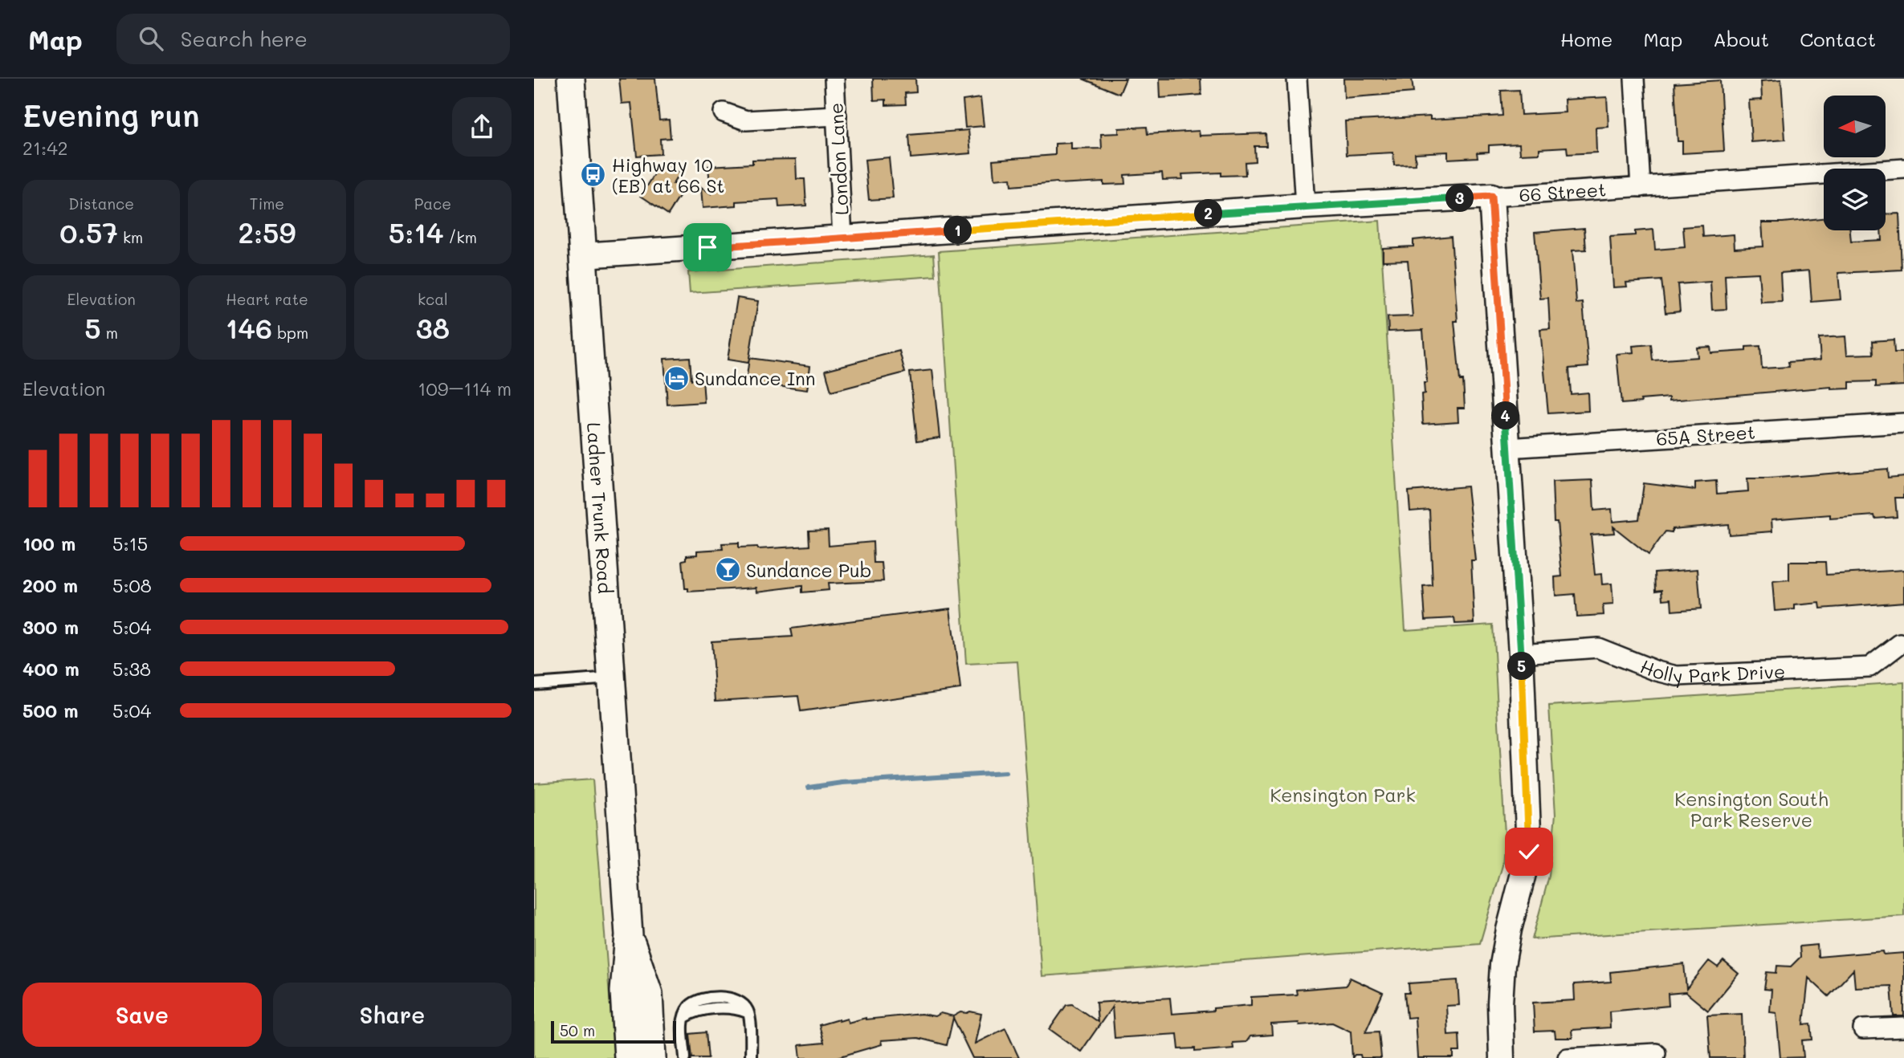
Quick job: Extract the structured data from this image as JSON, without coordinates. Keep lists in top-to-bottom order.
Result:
{
  "streets": {
    "main road": ["Ladner Trunk Road"],
    "street": [
      "London Lane",
      "66 Street",
      "65A Street",
      "Holly Park Drive"
    ]
  },
  "crossings": [
    ["London Lane", "66 Street"],
    ["66 Street", "Ladner Trunk Road"]
  ],
  "parks": ["Kensington Park", "Kensington South Park Reserve"],
  "places": {
    "bus stop": ["Highway 10 (EB) at 66 St"],
    "hotel": ["Sundance Inn"],
    "bar": ["Sundance Pub"]
  },
  "scale_bar": "50 m",
  "north": "left",
  "page": {
    "header": "Map",
    "search": "Search here",
    "nav": [
      "Home",
      "Map",
      "About",
      "Contact"
    ],
    "heading": ["Evening run", "21:42"],
    "stats": [
      ["Distance", "0.57 km"],
      ["Time", "2:59"],
      ["Pace", "5:14 /km"],
      ["Elevation", "5 m"],
      ["Heart rate", "146 bpm"],
      ["kcal", "38"]
    ],
    "pins": [
      "3",
      "2",
      "1",
      "4",
      "5"
    ],
    "chart": ["Elevation", "109–114 m"],
    "list": [
      {
        "name": "100 m",
        "note": "5:15"
      },
      {
        "name": "200 m",
        "note": "5:08"
      },
      {
        "name": "300 m",
        "note": "5:04"
      },
      {
        "name": "400 m",
        "note": "5:38"
      },
      {
        "name": "500 m",
        "note": "5:04"
      }
    ],
    "buttons": ["Save", "Share"],
    "scale": "50 m"
  }
}
